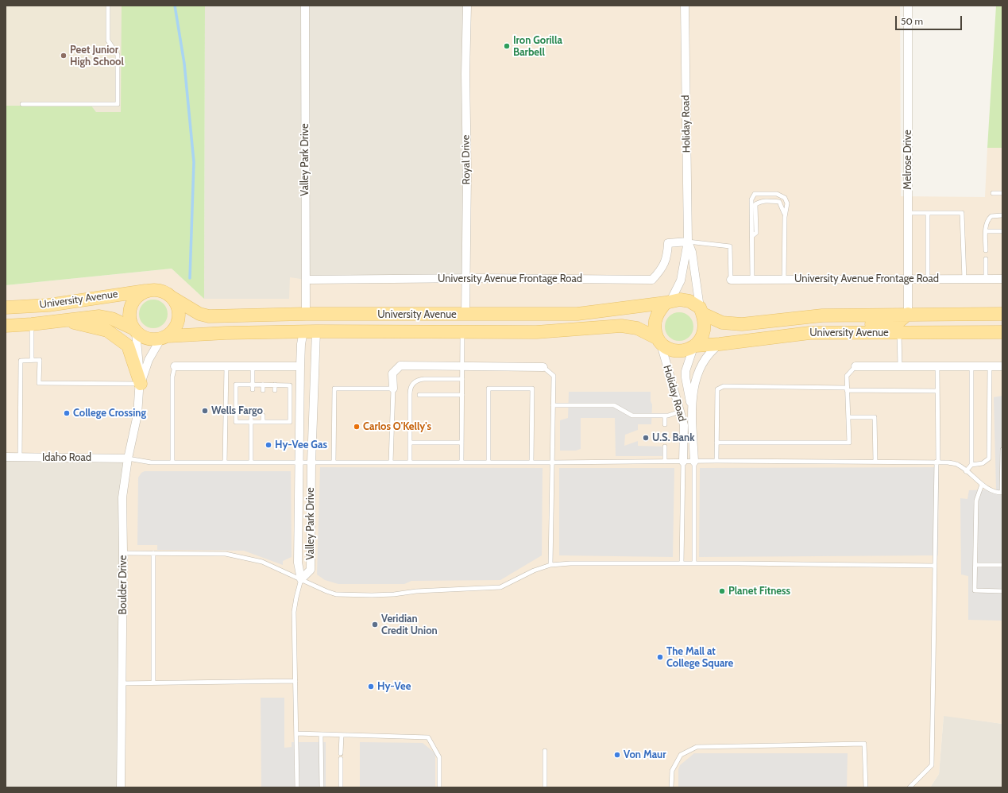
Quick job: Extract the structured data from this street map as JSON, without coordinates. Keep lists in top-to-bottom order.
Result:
{
  "streets": {
    "main road": ["University Avenue"],
    "street": [
      "Holiday Road",
      "Valley Park Drive",
      "Royal Drive",
      "Melrose Drive",
      "University Avenue Frontage Road",
      "Idaho Road",
      "Boulder Drive"
    ]
  },
  "crossings": [
    ["Holiday Road", "University Avenue Frontage Road"],
    ["Holiday Road", "University Avenue"],
    ["Valley Park Drive", "University Avenue Frontage Road"],
    ["Valley Park Drive", "University Avenue"],
    ["Royal Drive", "University Avenue Frontage Road"],
    ["Royal Drive", "University Avenue"],
    ["Melrose Drive", "University Avenue Frontage Road"],
    ["Melrose Drive", "University Avenue"],
    ["University Avenue", "Boulder Drive"],
    ["Idaho Road", "Boulder Drive"]
  ],
  "places": [
    "Iron Gorilla Barbell",
    "Peet Junior High School",
    "Wells Fargo",
    "College Crossing",
    "Carlos O'Kelly's",
    "U.S. Bank",
    "Hy-Vee Gas",
    "Planet Fitness",
    "Veridian Credit Union",
    "The Mall at College Square",
    "Hy-Vee",
    "Von Maur"
  ],
  "scale_bar": "50 m"
}
